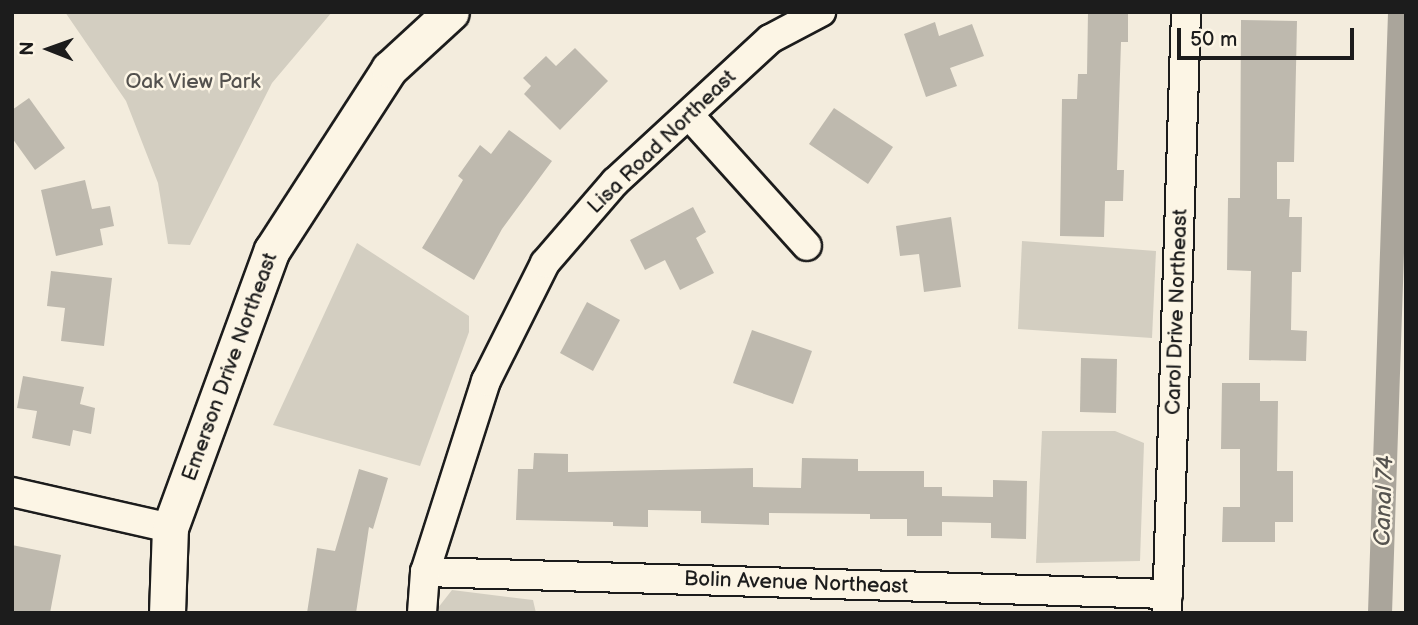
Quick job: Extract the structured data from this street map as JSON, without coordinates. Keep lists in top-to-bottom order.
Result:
{
  "streets": {
    "street": [
      "Lisa Road Northeast",
      "Carol Drive Northeast",
      "Emerson Drive Northeast",
      "Bolin Avenue Northeast"
    ]
  },
  "crossings": [
    ["Lisa Road Northeast", "Bolin Avenue Northeast"],
    ["Carol Drive Northeast", "Bolin Avenue Northeast"]
  ],
  "water": ["Canal 74"],
  "parks": ["Oak View Park"],
  "scale_bar": "50 m",
  "north": "left"
}
